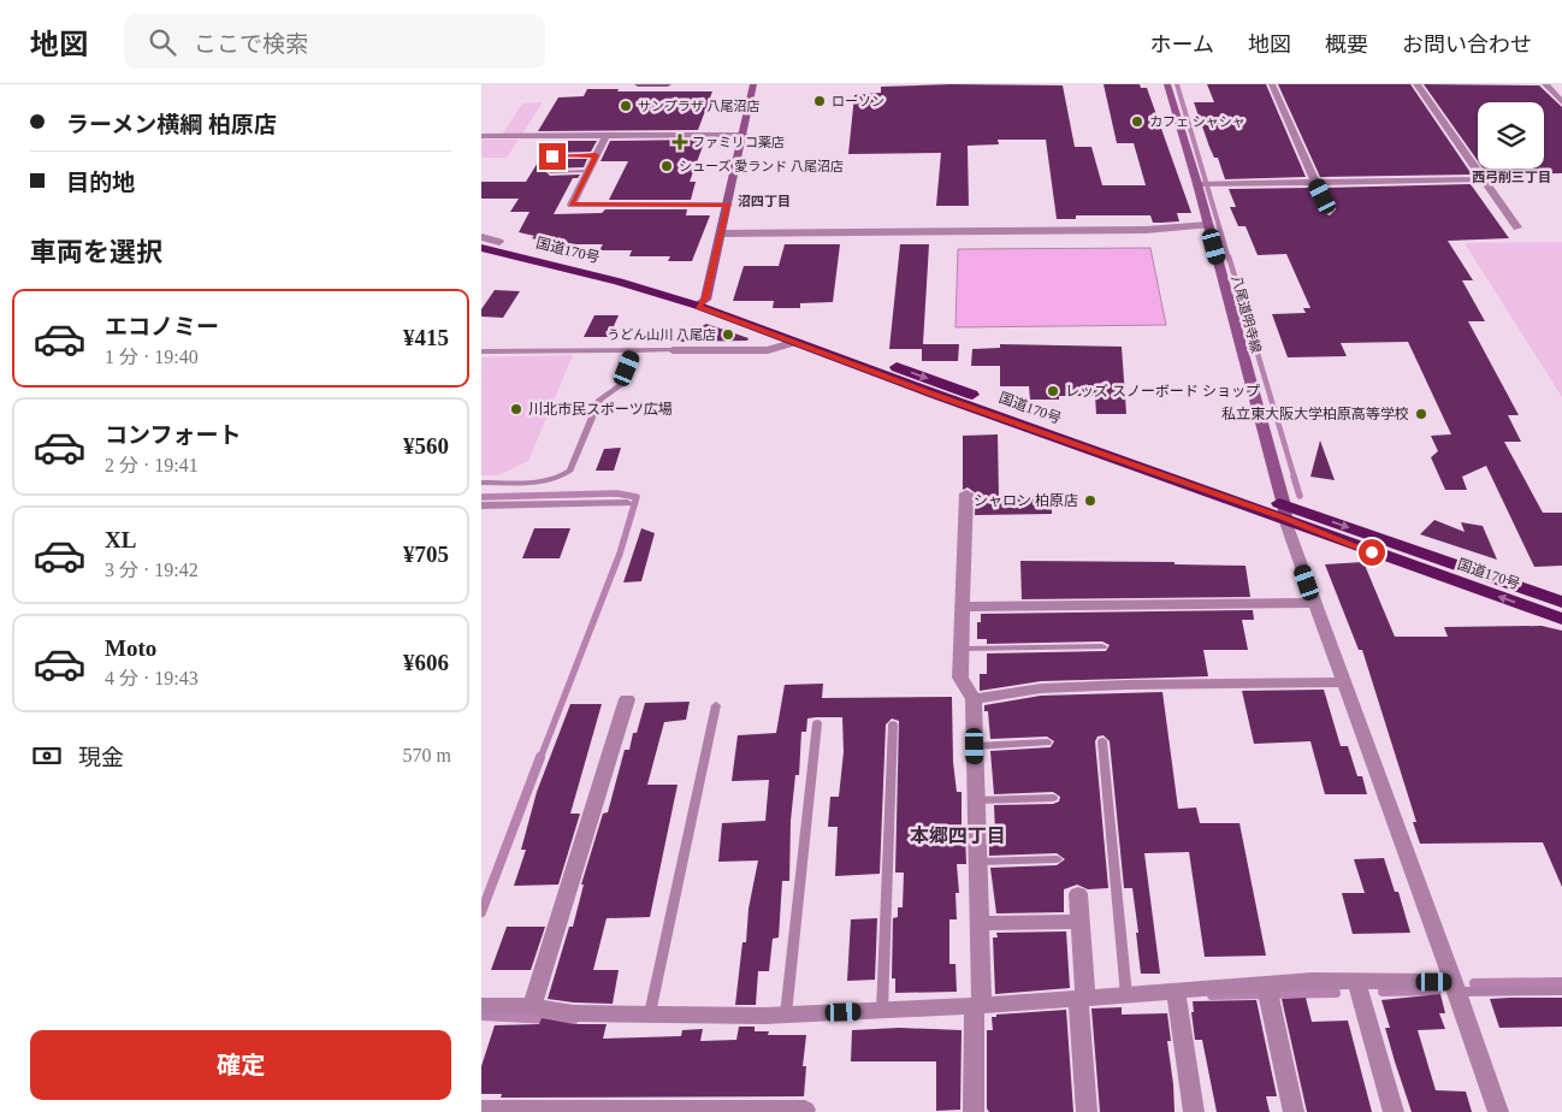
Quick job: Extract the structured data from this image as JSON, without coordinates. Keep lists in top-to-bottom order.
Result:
{
  "streets": {
    "highway": ["国道170号"],
    "main road": ["八尾道明寺線"]
  },
  "crossings": [
    ["国道170号", "八尾道明寺線"]
  ],
  "districts": ["西弓削三丁目", "沼四丁目", "本郷四丁目"],
  "places": {
    "other": [
      "ローソン",
      "サンプラザ 八尾沼店",
      "カフェ シャシャ",
      "シューズ 愛ランド 八尾沼店",
      "うどん山川 八尾店",
      "レッズ スノーボード ショップ",
      "川北市民スポーツ広場",
      "私立東大阪大学柏原高等学校",
      "シャロン 柏原店"
    ],
    "health": ["ファミリコ薬店"]
  },
  "page": {
    "header": "地図",
    "search": "ここで検索",
    "nav": [
      "ホーム",
      "地図",
      "概要",
      "お問い合わせ"
    ],
    "banner": ["ラーメン横綱 柏原店", "目的地"],
    "heading": "車両を選択",
    "list": [
      {
        "name": "エコノミー",
        "note": "1 分 · 19:40",
        "value": "¥415"
      },
      {
        "name": "コンフォート",
        "note": "2 分 · 19:41",
        "value": "¥560"
      },
      {
        "name": "XL",
        "note": "3 分 · 19:42",
        "value": "¥705"
      },
      {
        "name": "Moto",
        "note": "4 分 · 19:43",
        "value": "¥606"
      }
    ],
    "pay": ["現金", "570 m"],
    "buttons": "確定"
  }
}
